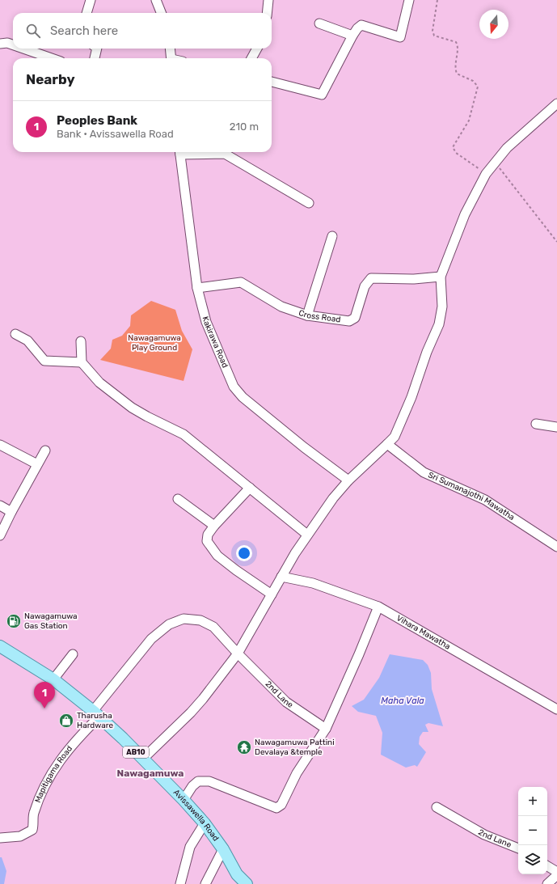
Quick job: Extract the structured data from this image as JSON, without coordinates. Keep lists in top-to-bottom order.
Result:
{
  "streets": {
    "main road": ["AB10", "Avissawella Road"],
    "street": [
      "Cross Road",
      "Kakirawa Road",
      "Sri Sumanajothi Mawatha",
      "Vihara Mawatha",
      "2nd Lane",
      "Mapitigama Road"
    ]
  },
  "crossings": [
    ["Cross Road", "Kakirawa Road"],
    ["2nd Lane", "Mapitigama Road"],
    ["2nd Lane", "Avissawella Road"],
    ["Mapitigama Road", "Avissawella Road"]
  ],
  "districts": ["Nawagamuwa"],
  "water": ["Maha Vala"],
  "parks": ["Nawagamuwa Play Ground"],
  "places": {
    "fuel station": ["Nawagamuwa Gas Station"],
    "shop": ["Tharusha Hardware"],
    "temple": ["Nawagamuwa Pattini Devalaya &temple"]
  },
  "north": "bottom",
  "page": {
    "search": "Search here",
    "heading": "Nearby",
    "list": [
      {
        "mark": "1",
        "name": "Peoples Bank",
        "note": "Bank · Avissawella Road",
        "value": "210 m"
      }
    ],
    "pins": "1",
    "map_buttons": ["+", "−"]
  }
}
